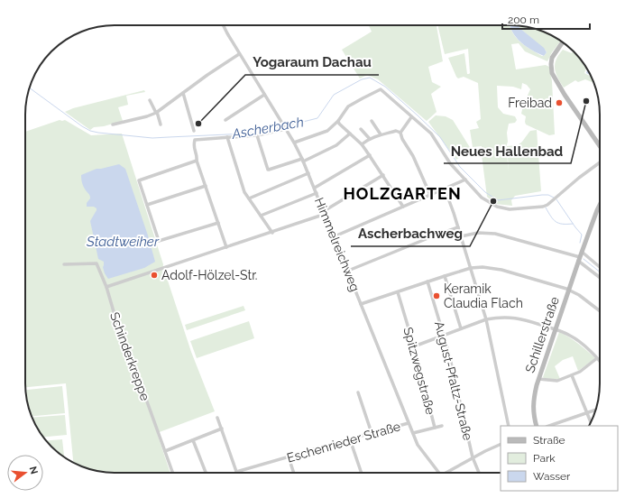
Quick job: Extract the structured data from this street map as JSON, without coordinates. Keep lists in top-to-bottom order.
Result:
{
  "streets": {
    "street": [
      "Himmelreichweg",
      "Schillerstraße",
      "Schinderkreppe",
      "Spitzwegstraße",
      "August-Pfaltz-Straße",
      "Eschenrieder Straße"
    ]
  },
  "crossings": [
    ["Himmelreichweg", "Spitzwegstraße"],
    ["Himmelreichweg", "Eschenrieder Straße"]
  ],
  "districts": ["HOLZGARTEN"],
  "water": ["Ascherbach", "Stadtweiher"],
  "places": [
    "Neues Hallenbad",
    "Freibad",
    "Yogaraum Dachau",
    "Ascherbachweg",
    "Adolf-Hölzel-Str.",
    "Keramik Claudia Flach"
  ],
  "legend": ["Straße", "Park", "Wasser"],
  "scale_bar": "200 m",
  "north": "right"
}
